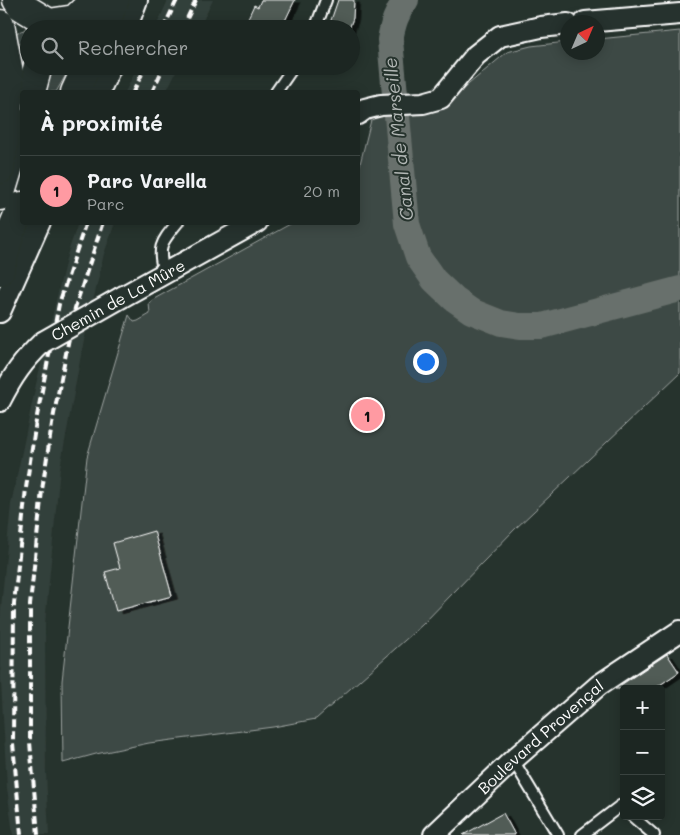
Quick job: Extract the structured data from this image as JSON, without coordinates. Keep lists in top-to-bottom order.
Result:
{
  "streets": {
    "street": ["Chemin de La Mûre", "Boulevard Provençal"]
  },
  "water": ["Canal de Marseille"],
  "north": "top right",
  "page": {
    "search": "Rechercher",
    "heading": "À proximité",
    "list": [
      {
        "mark": "1",
        "name": "Parc Varella",
        "note": "Parc",
        "value": "20 m"
      }
    ],
    "pins": "1",
    "map_buttons": ["+", "−"]
  }
}
